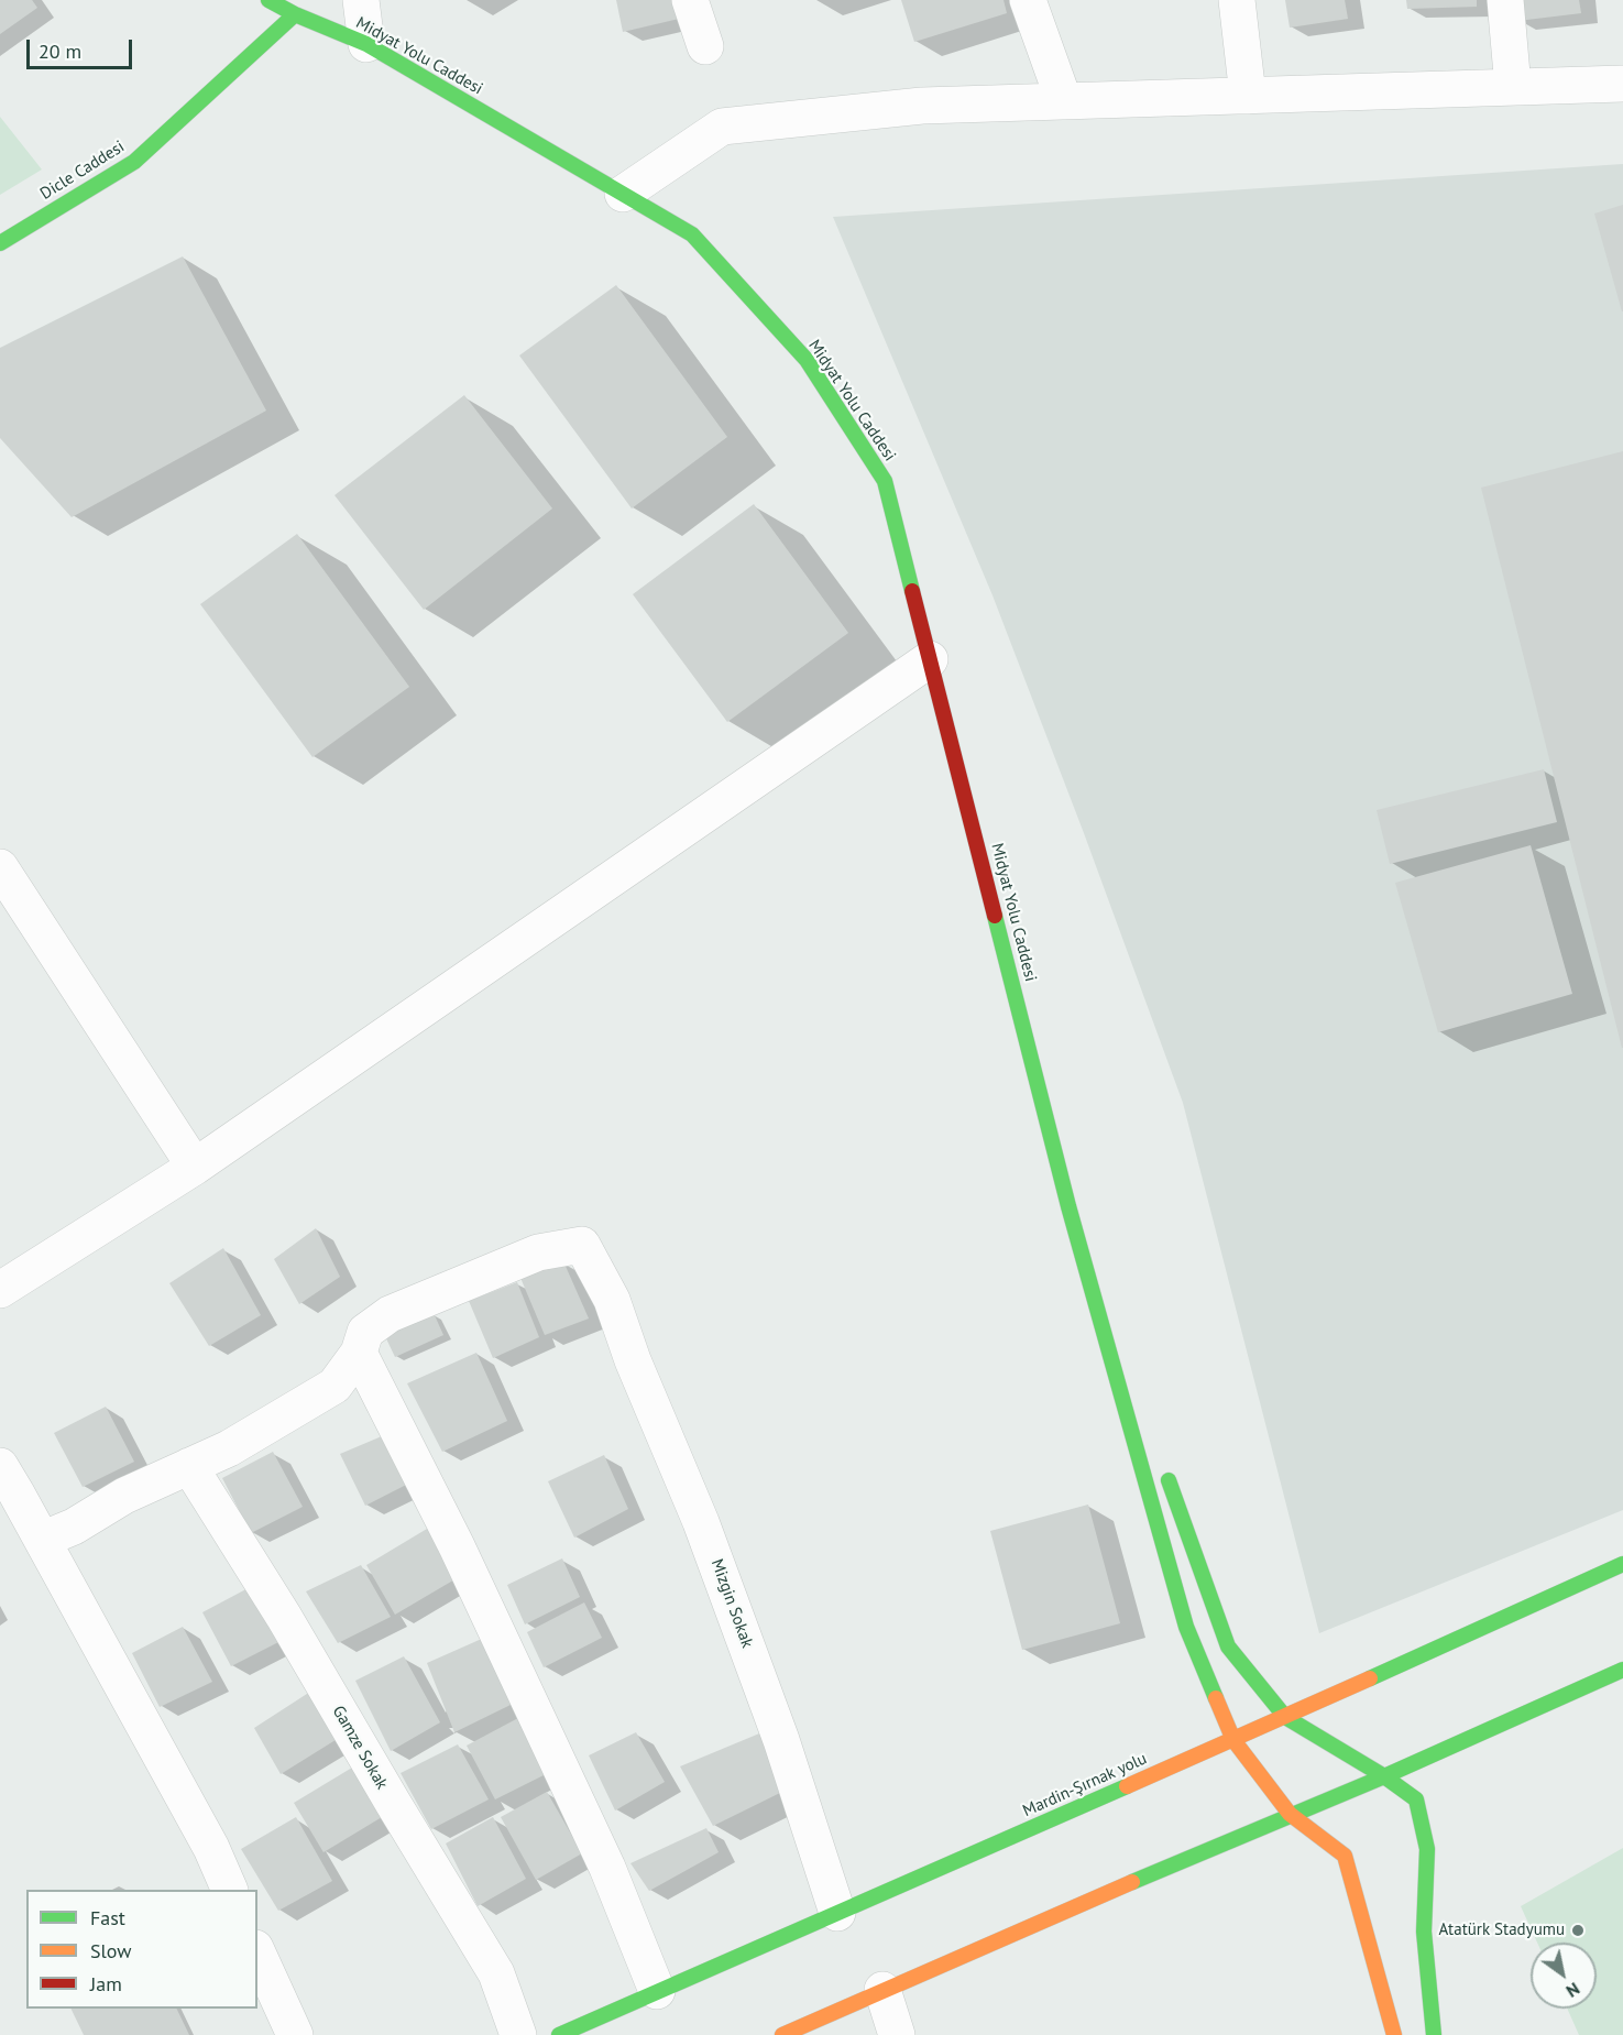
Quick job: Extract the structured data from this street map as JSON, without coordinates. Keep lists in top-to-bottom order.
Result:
{
  "streets": {
    "main road": ["Midyat Yolu Caddesi", "Dicle Caddesi", "Mardin-Şırnak yolu"],
    "street": ["Mizgin Sokak", "Gamze Sokak"]
  },
  "crossings": [
    ["Midyat Yolu Caddesi", "Dicle Caddesi"],
    ["Mizgin Sokak", "Mardin-Şırnak yolu"]
  ],
  "places": ["Atatürk Stadyumu"],
  "legend": ["Fast", "Slow", "Jam"],
  "scale_bar": "20 m",
  "north": "bottom right"
}
